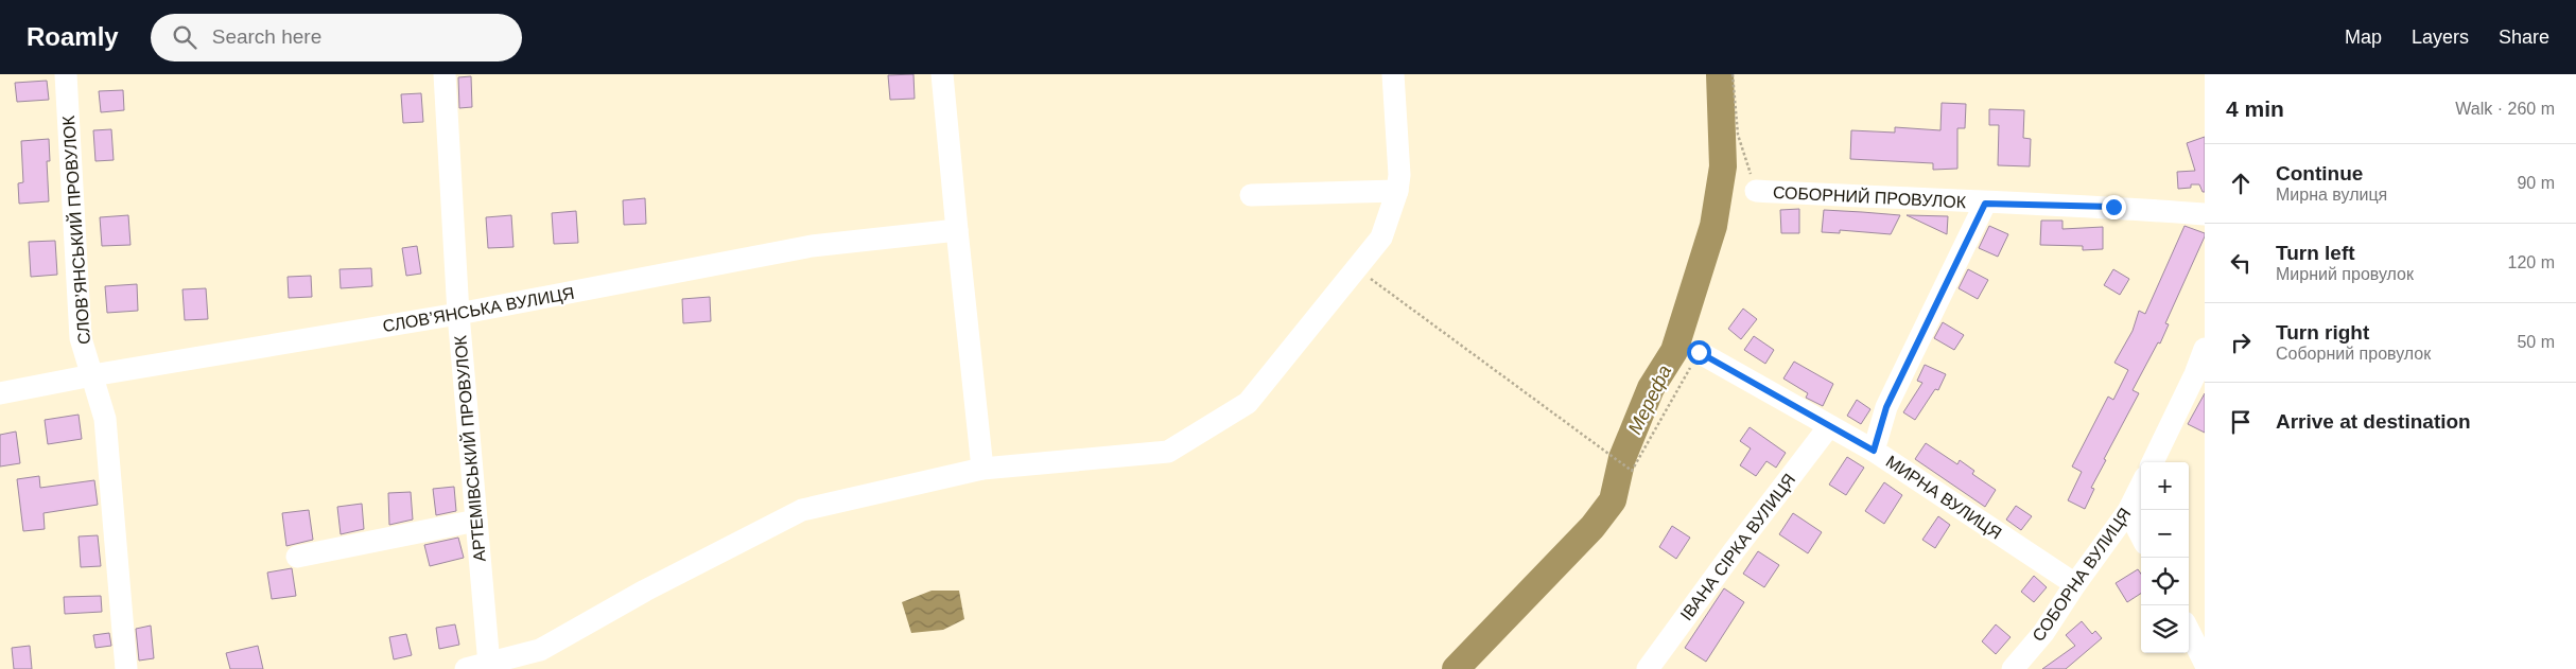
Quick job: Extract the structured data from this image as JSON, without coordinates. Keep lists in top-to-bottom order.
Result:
{
  "streets": {
    "street": [
      "СОБОРНИЙ ПРОВУЛОК",
      "СЛОВ’ЯНСЬКИЙ ПРОВУЛОК",
      "СЛОВ’ЯНСЬКА ВУЛИЦЯ",
      "АРТЕМІВСЬКИЙ ПРОВУЛОК",
      "МИРНА ВУЛИЦЯ",
      "ІВАНА СІРКА ВУЛИЦЯ",
      "СОБОРНА ВУЛИЦЯ"
    ]
  },
  "crossings": [
    ["СЛОВ’ЯНСЬКИЙ ПРОВУЛОК", "СЛОВ’ЯНСЬКА ВУЛИЦЯ"],
    ["СЛОВ’ЯНСЬКА ВУЛИЦЯ", "АРТЕМІВСЬКИЙ ПРОВУЛОК"],
    ["МИРНА ВУЛИЦЯ", "ІВАНА СІРКА ВУЛИЦЯ"],
    ["МИРНА ВУЛИЦЯ", "СОБОРНА ВУЛИЦЯ"]
  ],
  "water": ["Мерефа"],
  "page": {
    "header": "Roamly",
    "search": "Search here",
    "nav": ["Map", "Layers", "Share"],
    "heading": ["4 min", "Walk · 260 m"],
    "list": [
      ["Continue", "Мирна вулиця", "90 m"],
      ["Turn left", "Мирний провулок", "120 m"],
      ["Turn right", "Соборний провулок", "50 m"],
      "Arrive at destination"
    ],
    "map_buttons": ["+", "−"]
  }
}
